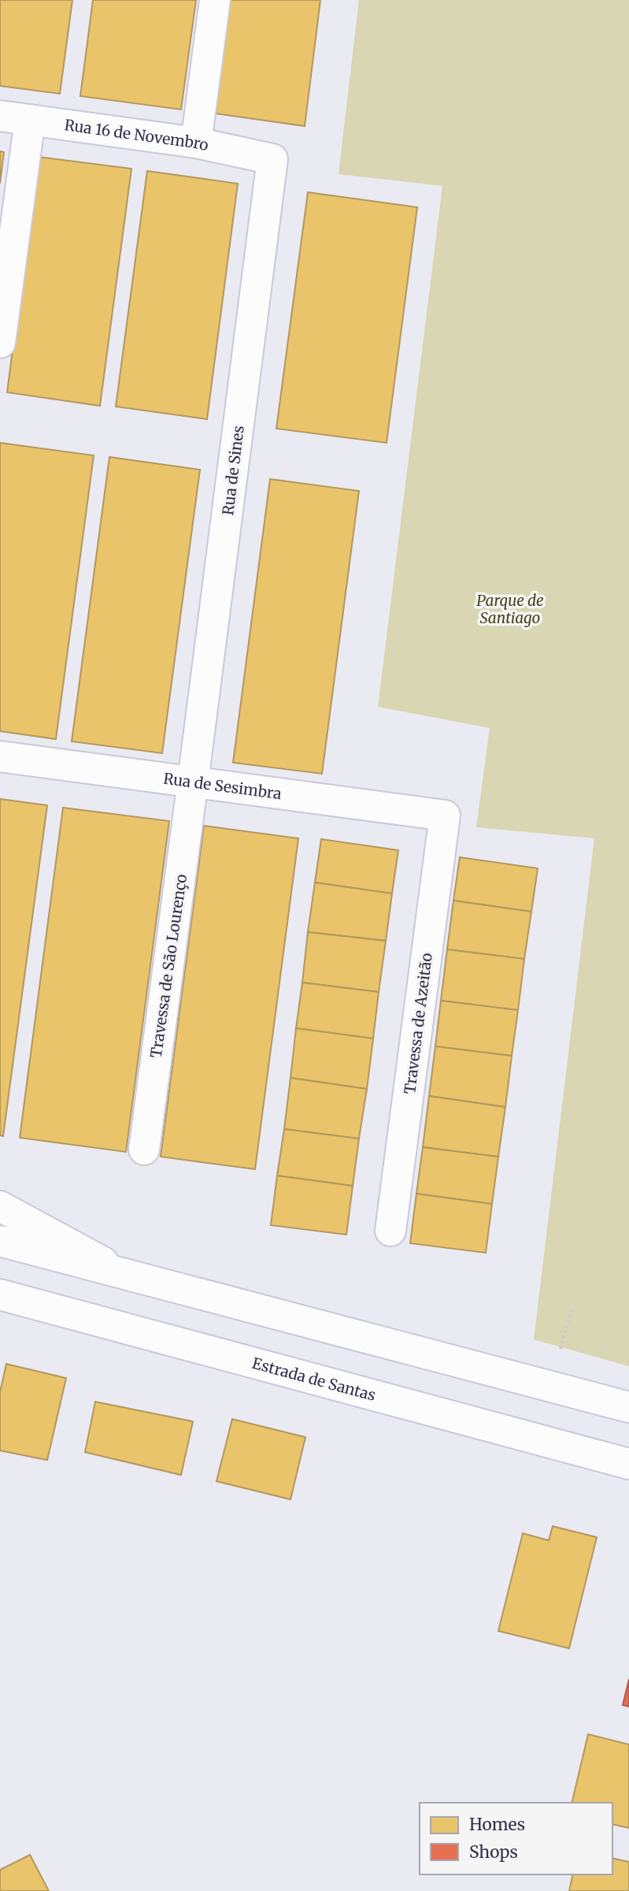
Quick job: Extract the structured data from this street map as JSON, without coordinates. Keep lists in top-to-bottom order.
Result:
{
  "streets": {
    "street": [
      "Rua 16 de Novembro",
      "Rua de Sines",
      "Rua de Sesimbra",
      "Travessa de São Lourenço",
      "Travessa de Azeitão",
      "Estrada de Santas"
    ]
  },
  "crossings": [
    ["Rua 16 de Novembro", "Rua de Sines"],
    ["Rua de Sines", "Rua de Sesimbra"],
    ["Rua de Sines", "Travessa de São Lourenço"],
    ["Rua de Sesimbra", "Travessa de São Lourenço"],
    ["Rua de Sesimbra", "Travessa de Azeitão"]
  ],
  "parks": ["Parque de Santiago"],
  "legend": ["Homes", "Shops"]
}
